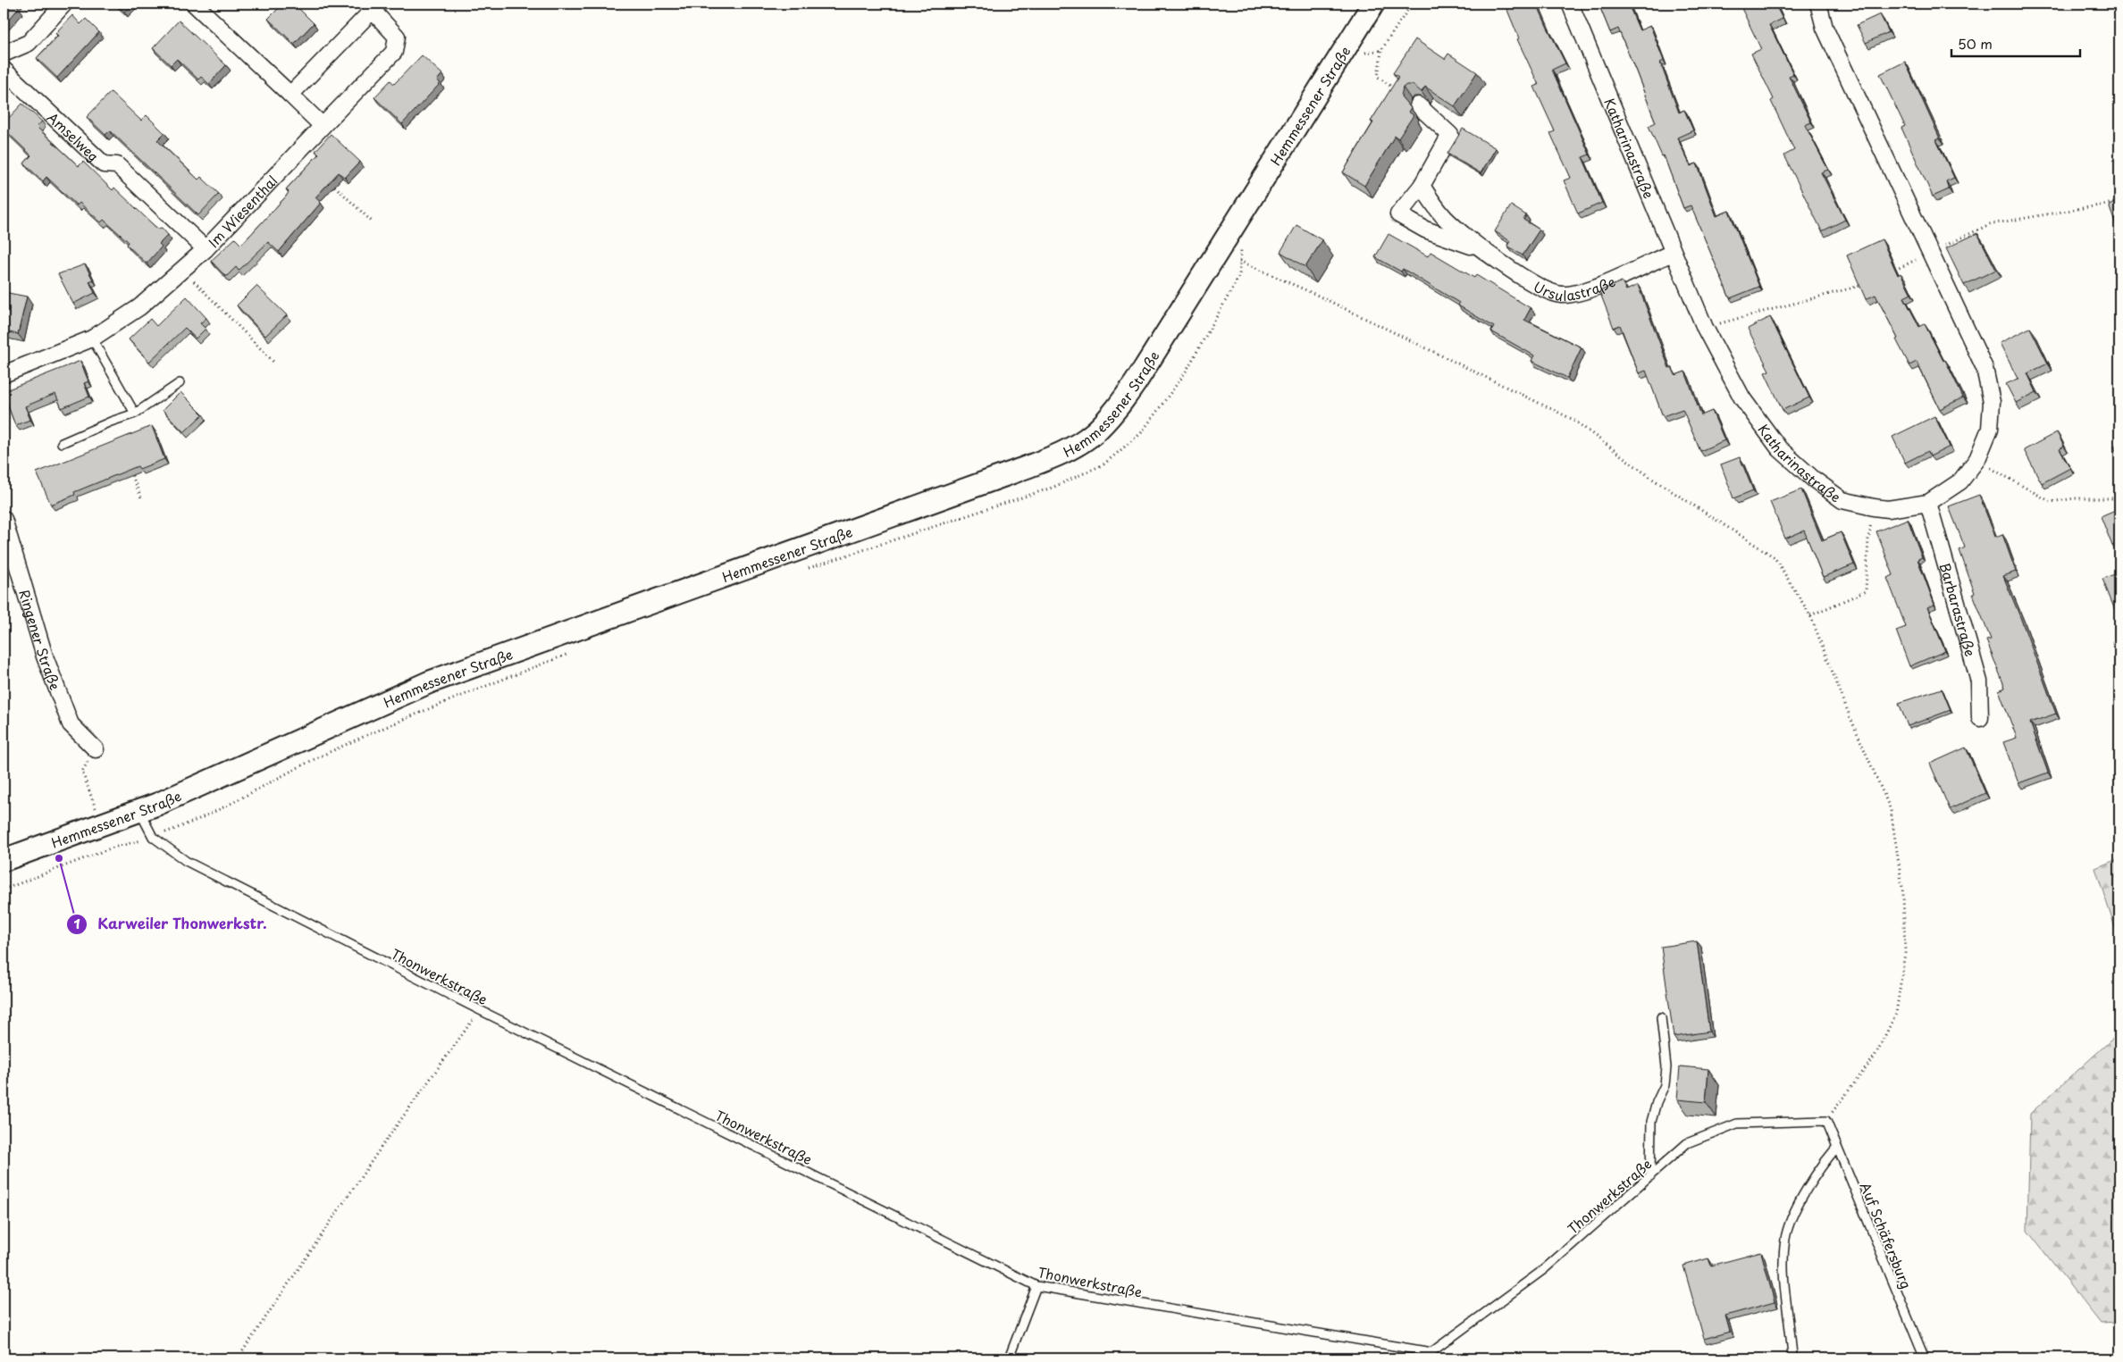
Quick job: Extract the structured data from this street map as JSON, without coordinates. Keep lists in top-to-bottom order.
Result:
{
  "streets": {
    "main road": ["Hemmessener Straße"],
    "street": [
      "Amselweg",
      "Katharinastraße",
      "Im Wiesenthal",
      "Ursulastraße",
      "Barbarastraße",
      "Ringener Straße"
    ],
    "lane": ["Thonwerkstraße", "Auf Schäfersburg"]
  },
  "crossings": [
    ["Hemmessener Straße", "Thonwerkstraße"],
    ["Amselweg", "Im Wiesenthal"],
    ["Katharinastraße", "Ursulastraße"],
    ["Katharinastraße", "Barbarastraße"],
    ["Thonwerkstraße", "Auf Schäfersburg"]
  ],
  "places": ["Karweiler Thonwerkstr."],
  "scale_bar": "50 m"
}
